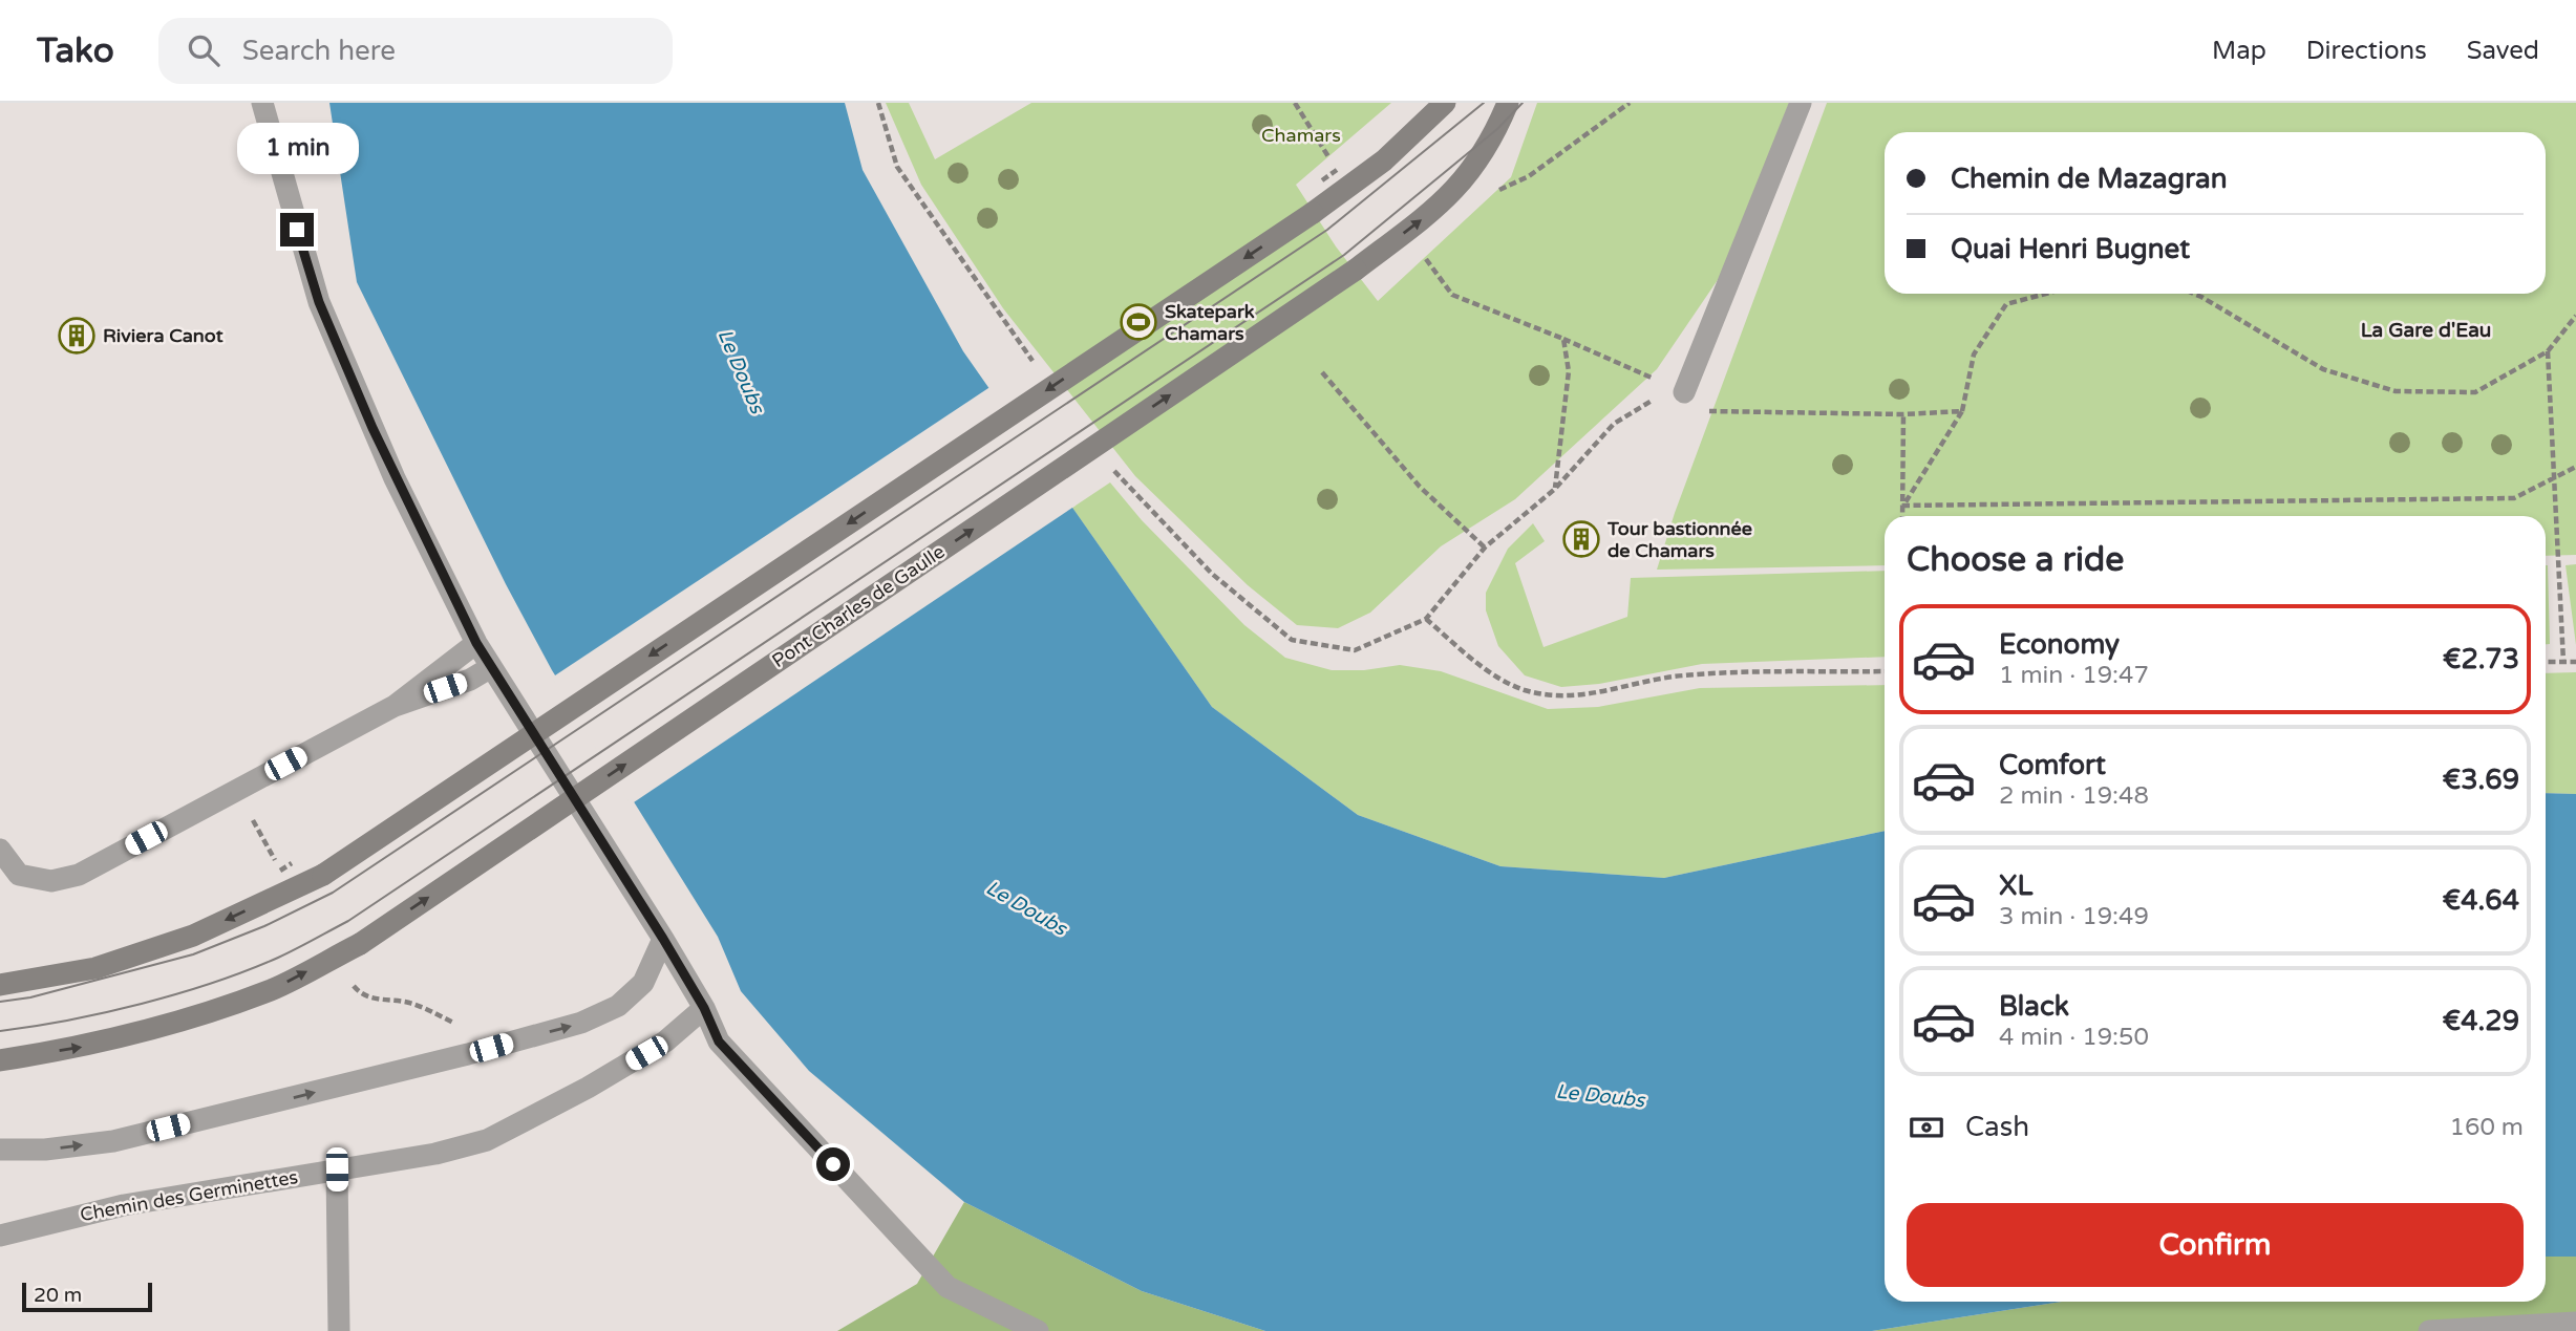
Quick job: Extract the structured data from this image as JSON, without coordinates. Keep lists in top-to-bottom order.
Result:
{
  "streets": {
    "main road": ["Pont Charles de Gaulle"],
    "street": ["Chemin des Germinettes"]
  },
  "districts": ["La Gare d'Eau"],
  "water": ["Le Doubs"],
  "parks": ["Chamars"],
  "places": {
    "sports": ["Skatepark Chamars"],
    "building": ["Riviera Canot", "Tour bastionnée de Chamars"]
  },
  "scale_bar": "20 m",
  "page": {
    "header": "Tako",
    "search": "Search here",
    "nav": ["Map", "Directions", "Saved"],
    "bubble": "1 min",
    "banner": ["Chemin de Mazagran", "Quai Henri Bugnet"],
    "heading": "Choose a ride",
    "list": [
      {
        "name": "Economy",
        "note": "1 min · 19:47",
        "value": "€2.73"
      },
      {
        "name": "Comfort",
        "note": "2 min · 19:48",
        "value": "€3.69"
      },
      {
        "name": "XL",
        "note": "3 min · 19:49",
        "value": "€4.64"
      },
      {
        "name": "Black",
        "note": "4 min · 19:50",
        "value": "€4.29"
      }
    ],
    "pay": ["Cash", "160 m"],
    "buttons": "Confirm",
    "scale": "20 m"
  }
}
